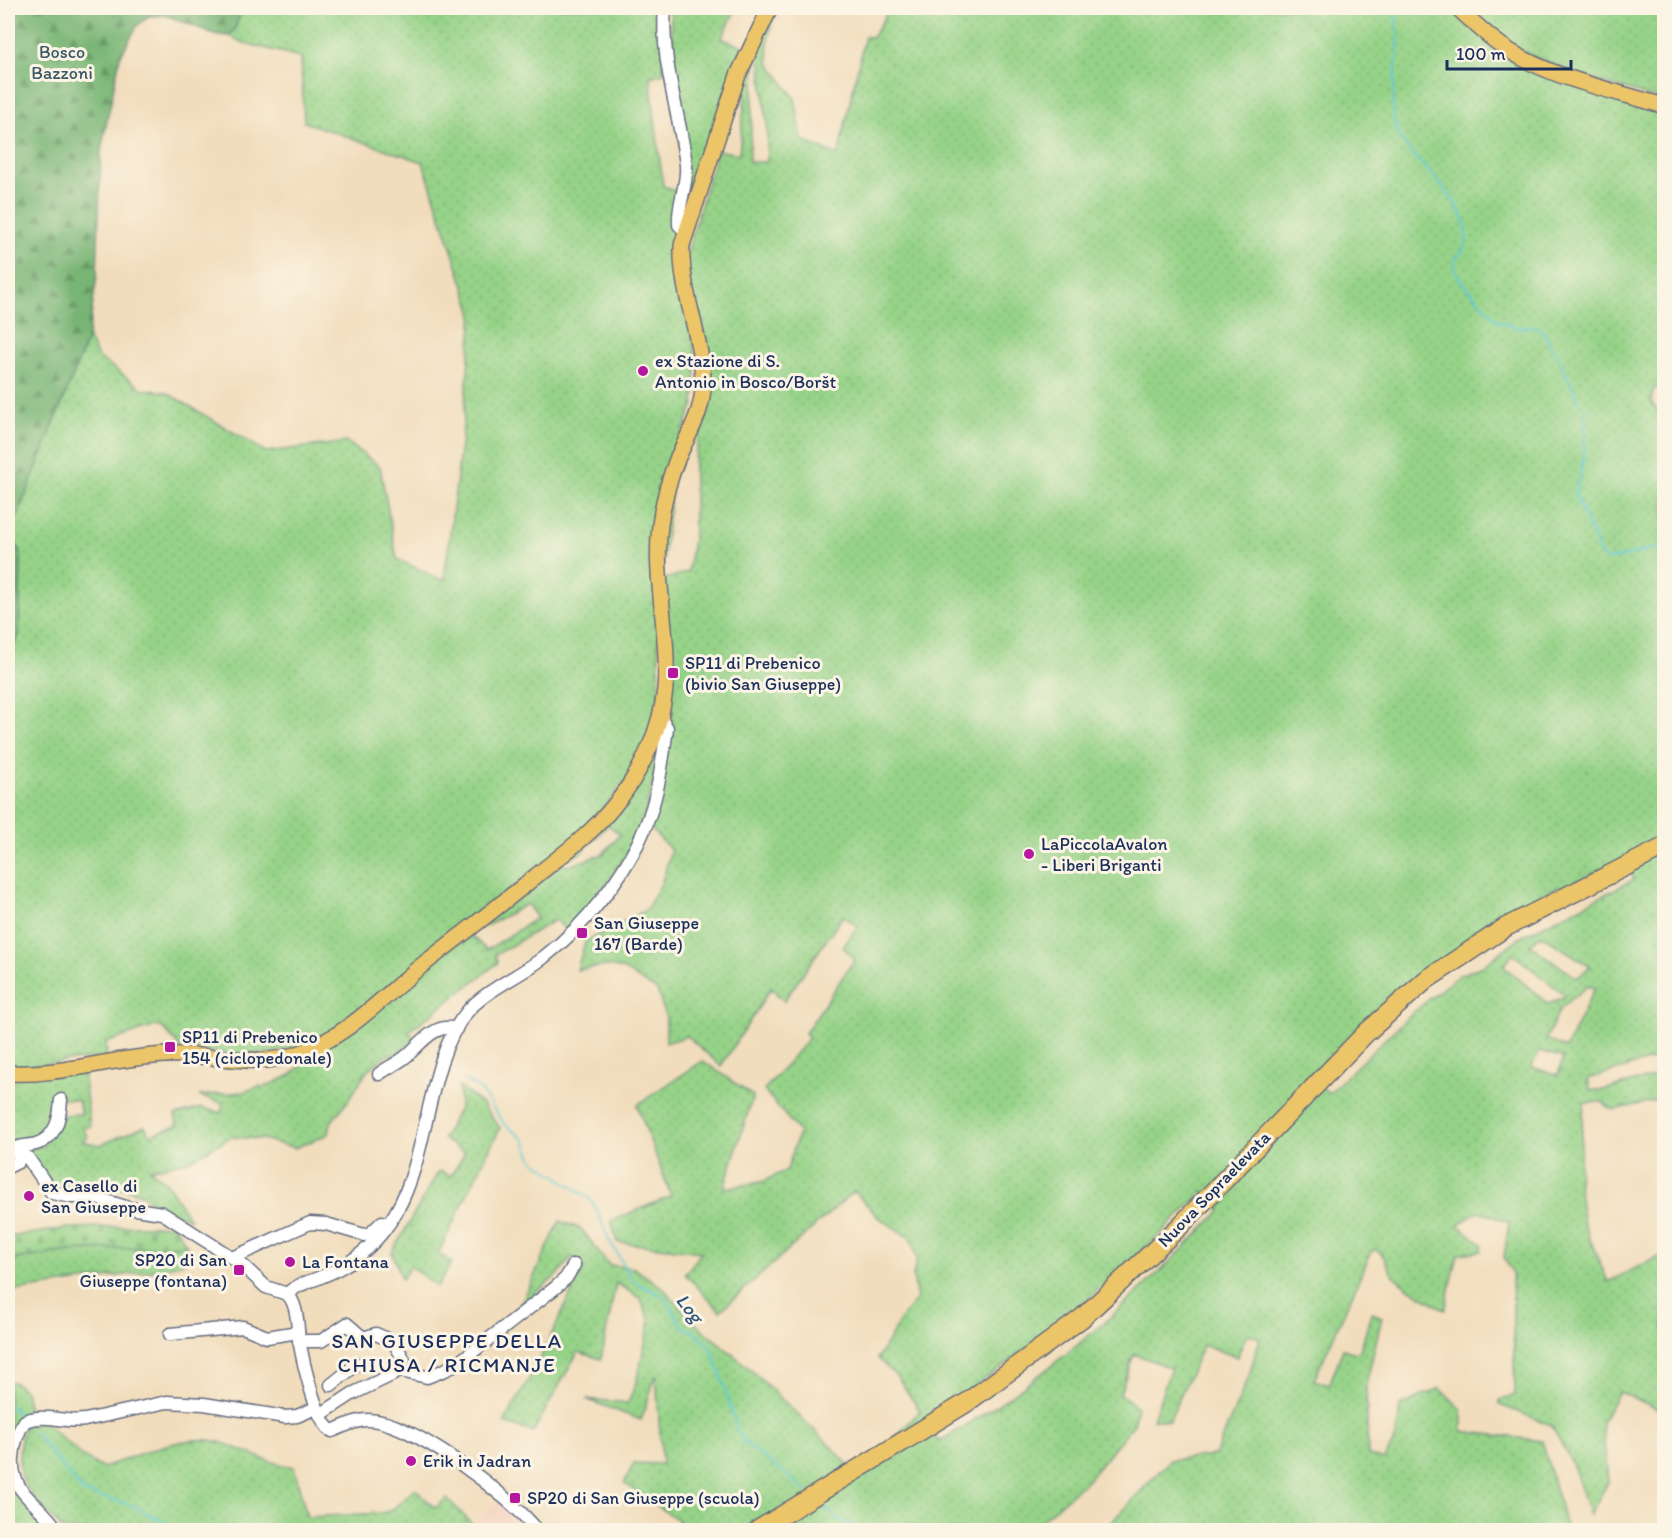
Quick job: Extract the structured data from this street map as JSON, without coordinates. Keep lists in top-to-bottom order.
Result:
{
  "streets": {
    "highway": ["Nuova Sopraelevata"]
  },
  "districts": ["SAN GIUSEPPE DELLA CHIUSA / RICMANJE"],
  "water": ["Log"],
  "parks": ["Bosco Bazzoni"],
  "places": {
    "other": [
      "ex Stazione di S. Antonio in Bosco/Boršt",
      "LaPiccolaAvalon - Liberi Briganti",
      "ex Casello di San Giuseppe",
      "La Fontana",
      "Erik in Jadran"
    ],
    "transit": [
      "SP11 di Prebenico (bivio San Giuseppe)",
      "San Giuseppe 167 (Barde)",
      "SP11 di Prebenico 154 (ciclopedonale)",
      "SP20 di San Giuseppe (fontana)",
      "SP20 di San Giuseppe (scuola)"
    ]
  },
  "scale_bar": "100 m"
}
